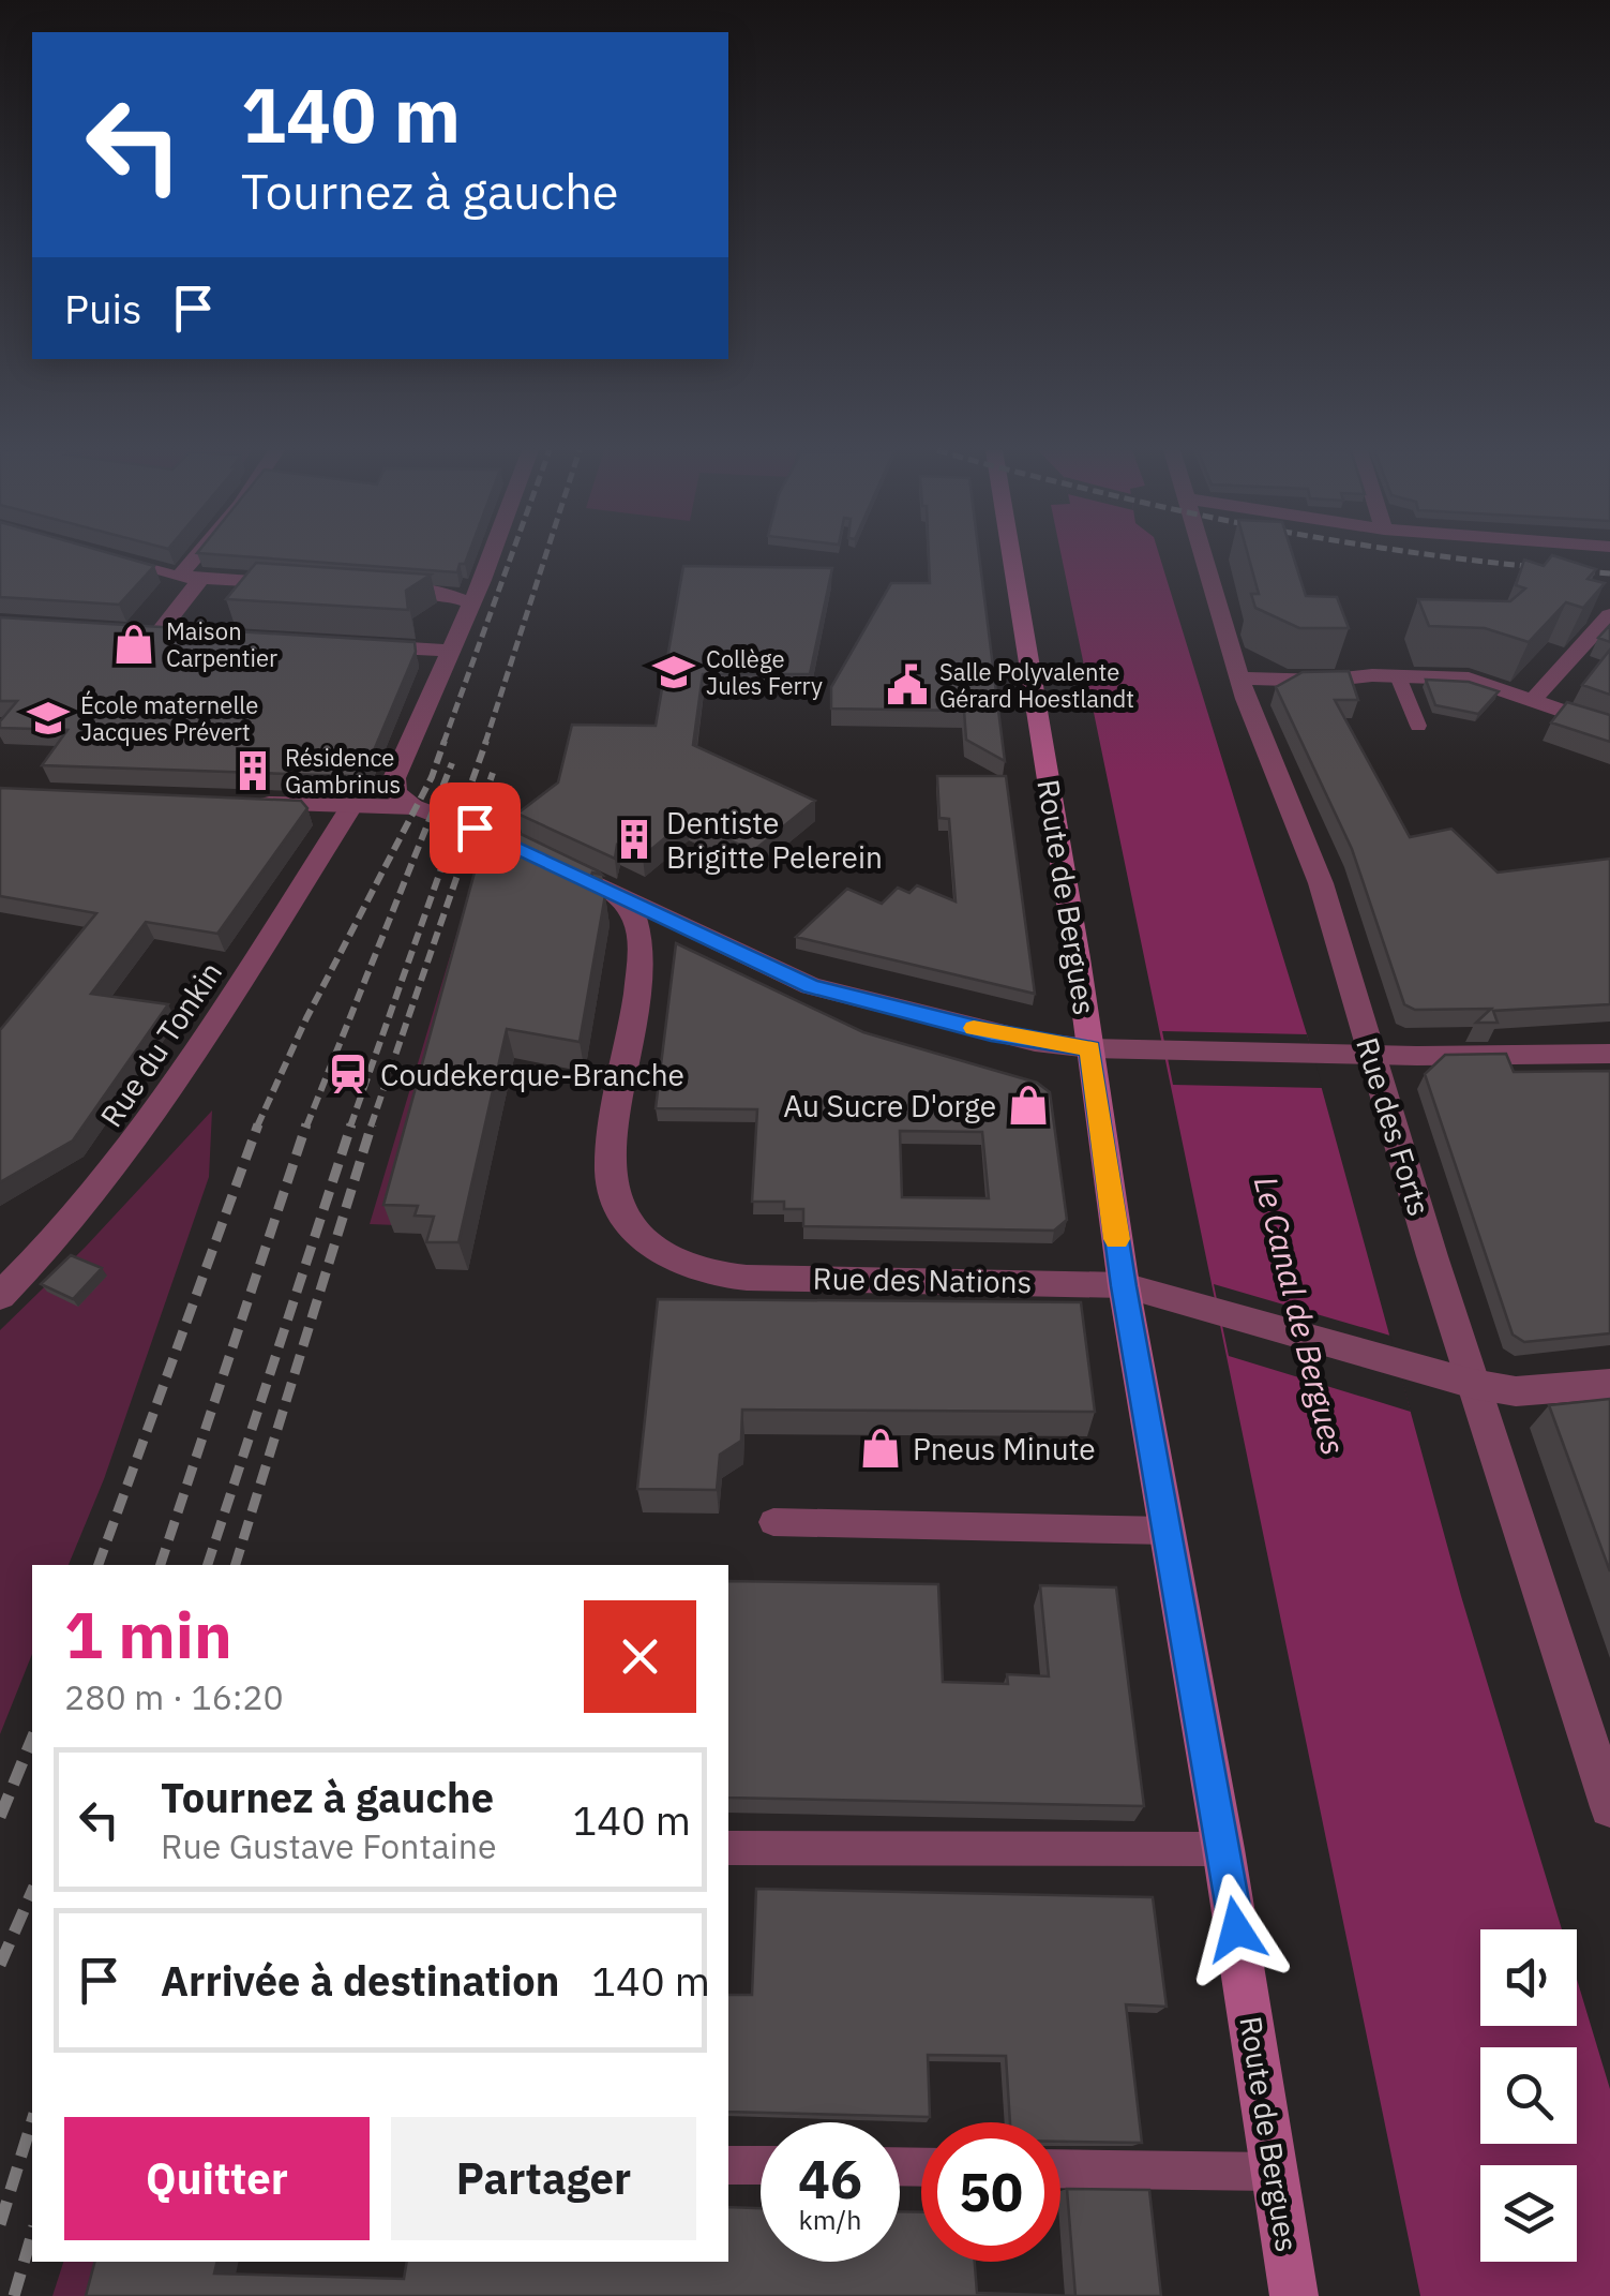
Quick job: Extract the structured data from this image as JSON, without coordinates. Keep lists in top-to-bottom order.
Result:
{
  "streets": {
    "main road": ["Route de Bergues"],
    "street": ["Rue du Tonkin", "Rue des Forts", "Rue des Nations"]
  },
  "crossings": [
    ["Route de Bergues", "Rue des Nations"],
    ["Rue des Forts", "Rue des Nations"]
  ],
  "water": ["Le Canal de Bergues"],
  "places": {
    "shop": ["Maison Carpentier", "Au Sucre D'orge", "Pneus Minute"],
    "school or university": ["Collège Jules Ferry", "École maternelle Jacques Prévert"],
    "public building": ["Salle Polyvalente Gérard Hoestlandt"],
    "building": ["Résidence Gambrinus", "Dentiste Brigitte Pelerein"],
    "station": ["Coudekerque-Branche"]
  },
  "page": {
    "turn": ["140 m", "Tournez à gauche"],
    "then": "Puis",
    "heading": ["1 min", "280 m · 16:20"],
    "list": [
      {
        "name": "Tournez à gauche",
        "note": "Rue Gustave Fontaine",
        "value": "140 m"
      },
      {
        "name": "Arrivée à destination",
        "value": "140 m"
      }
    ],
    "buttons": ["Quitter", "Partager"],
    "speed": "46 km/h",
    "limit": "50"
  }
}
